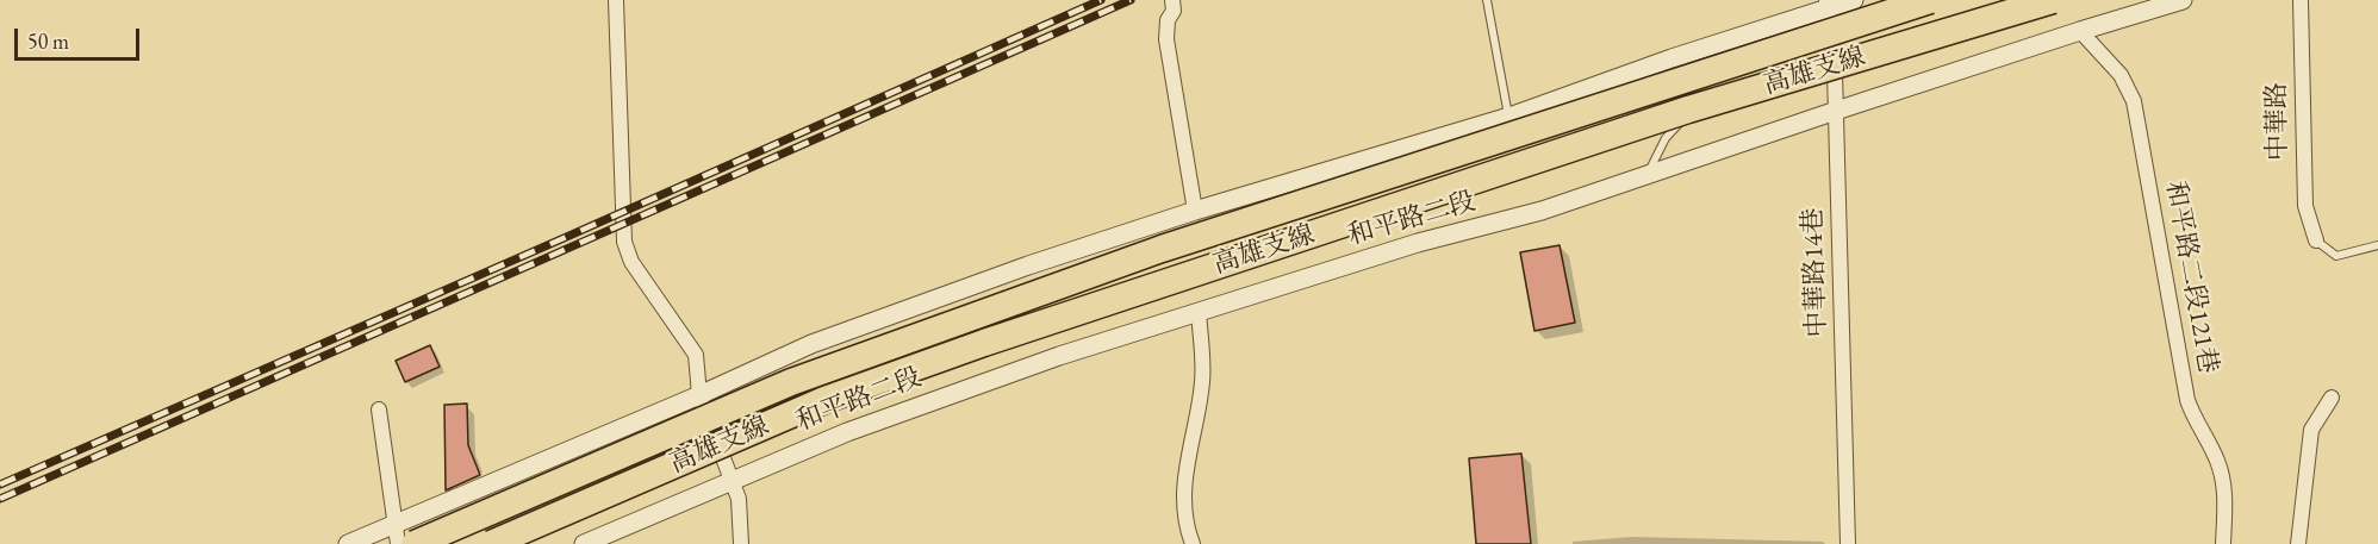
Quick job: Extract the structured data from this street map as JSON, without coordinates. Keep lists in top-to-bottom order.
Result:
{
  "streets": {
    "highway": ["高雄支線"],
    "street": [
      "中華路",
      "和平路二段",
      "中華路14巷",
      "和平路二段121巷"
    ]
  },
  "crossings": [
    ["和平路二段", "中華路14巷"],
    ["和平路二段", "和平路二段121巷"]
  ],
  "scale_bar": "50 m"
}
